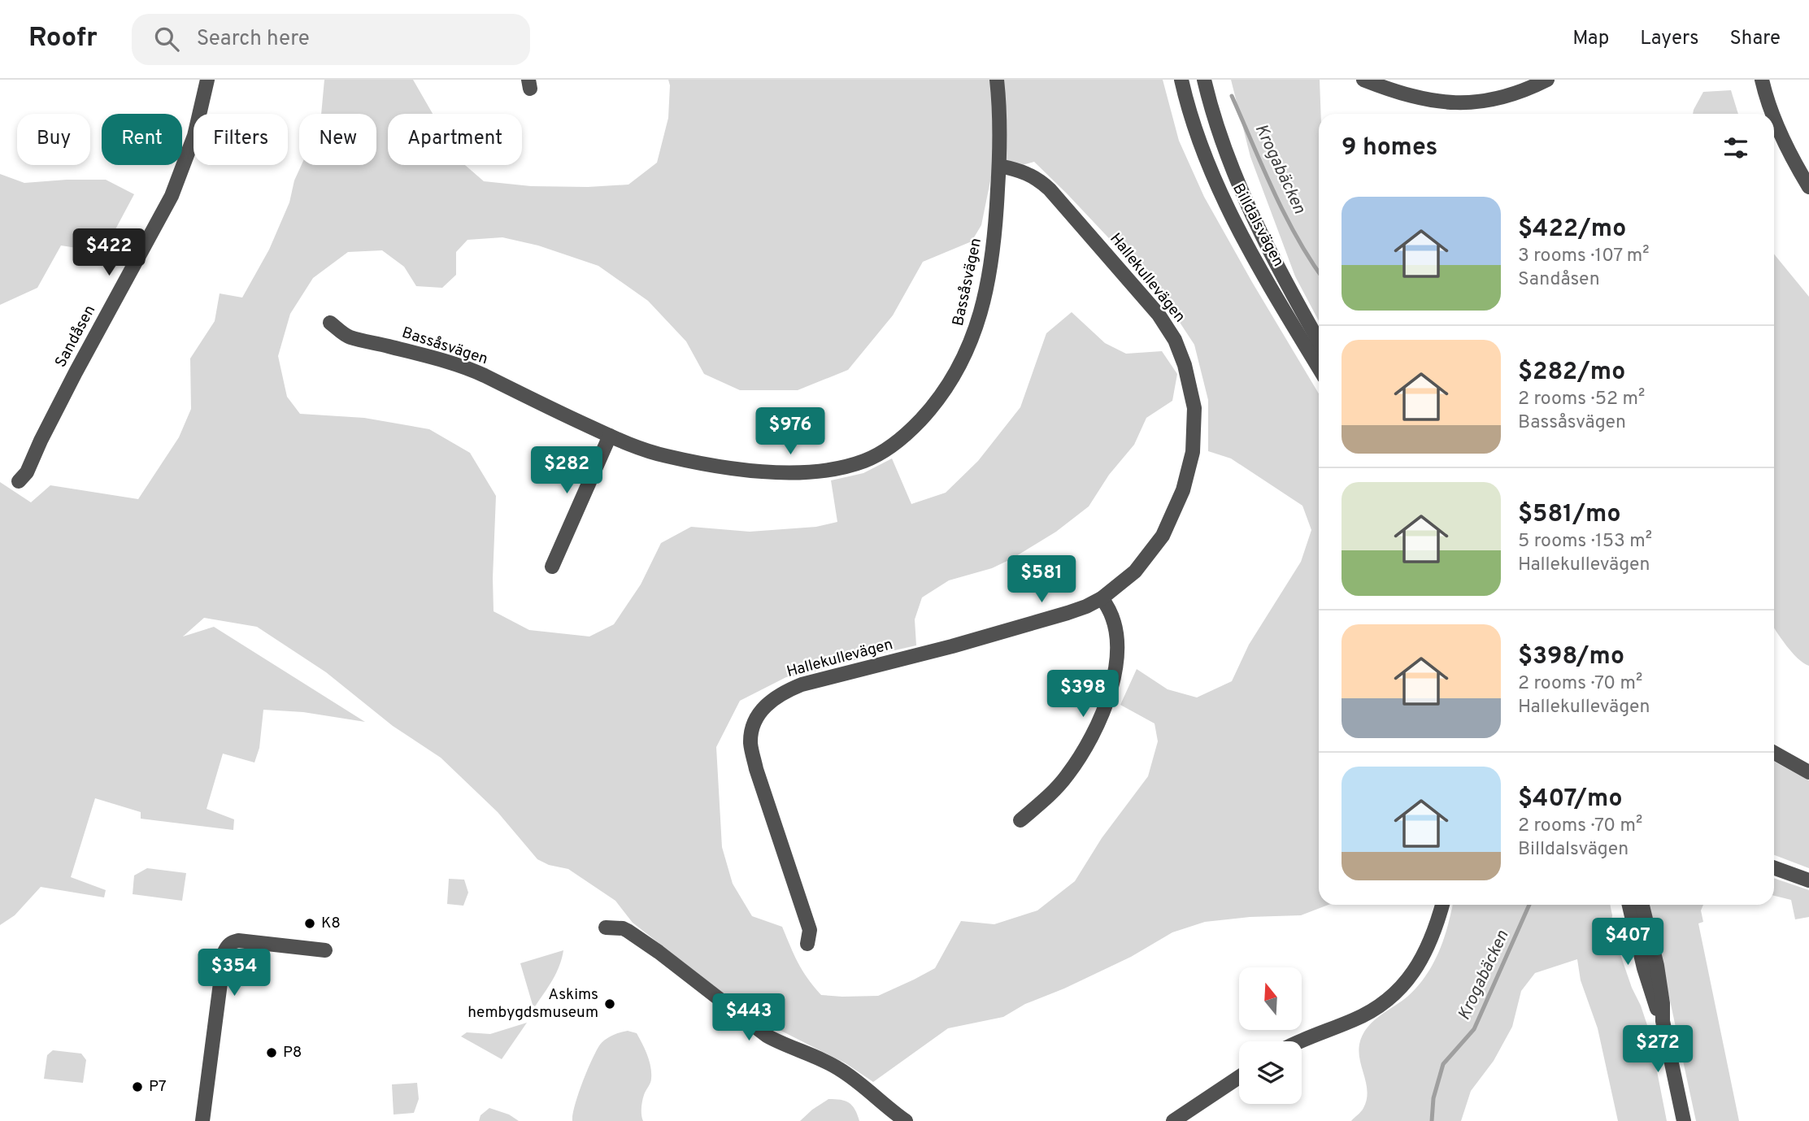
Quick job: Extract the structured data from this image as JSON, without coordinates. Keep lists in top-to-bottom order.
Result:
{
  "streets": {
    "street": [
      "Billdalsvägen",
      "Hallekullevägen",
      "Bassåsvägen",
      "Sandåsen"
    ]
  },
  "crossings": [
    ["Hallekullevägen", "Bassåsvägen"]
  ],
  "water": ["Krogabäcken"],
  "places": [
    "K8",
    "Askims hembygdsmuseum",
    "P8",
    "P7"
  ],
  "north": "top",
  "page": {
    "header": "Roofr",
    "search": "Search here",
    "nav": ["Map", "Layers", "Share"],
    "chip": [
      "Buy",
      "Rent",
      "Filters",
      "New",
      "Apartment"
    ],
    "heading": "9 homes",
    "list": [
      {
        "name": "$422/mo",
        "note": "3 rooms · 107 m² · Sandåsen"
      },
      {
        "name": "$282/mo",
        "note": "2 rooms · 52 m² · Bassåsvägen"
      },
      {
        "name": "$581/mo",
        "note": "5 rooms · 153 m² · Hallekullevägen"
      },
      {
        "name": "$398/mo",
        "note": "2 rooms · 70 m² · Hallekullevägen"
      },
      {
        "name": "$407/mo",
        "note": "2 rooms · 70 m² · Billdalsvägen"
      }
    ],
    "price": [
      "$422",
      "$976",
      "$282",
      "$581",
      "$398",
      "$407",
      "$354",
      "$443",
      "$272"
    ]
  }
}
